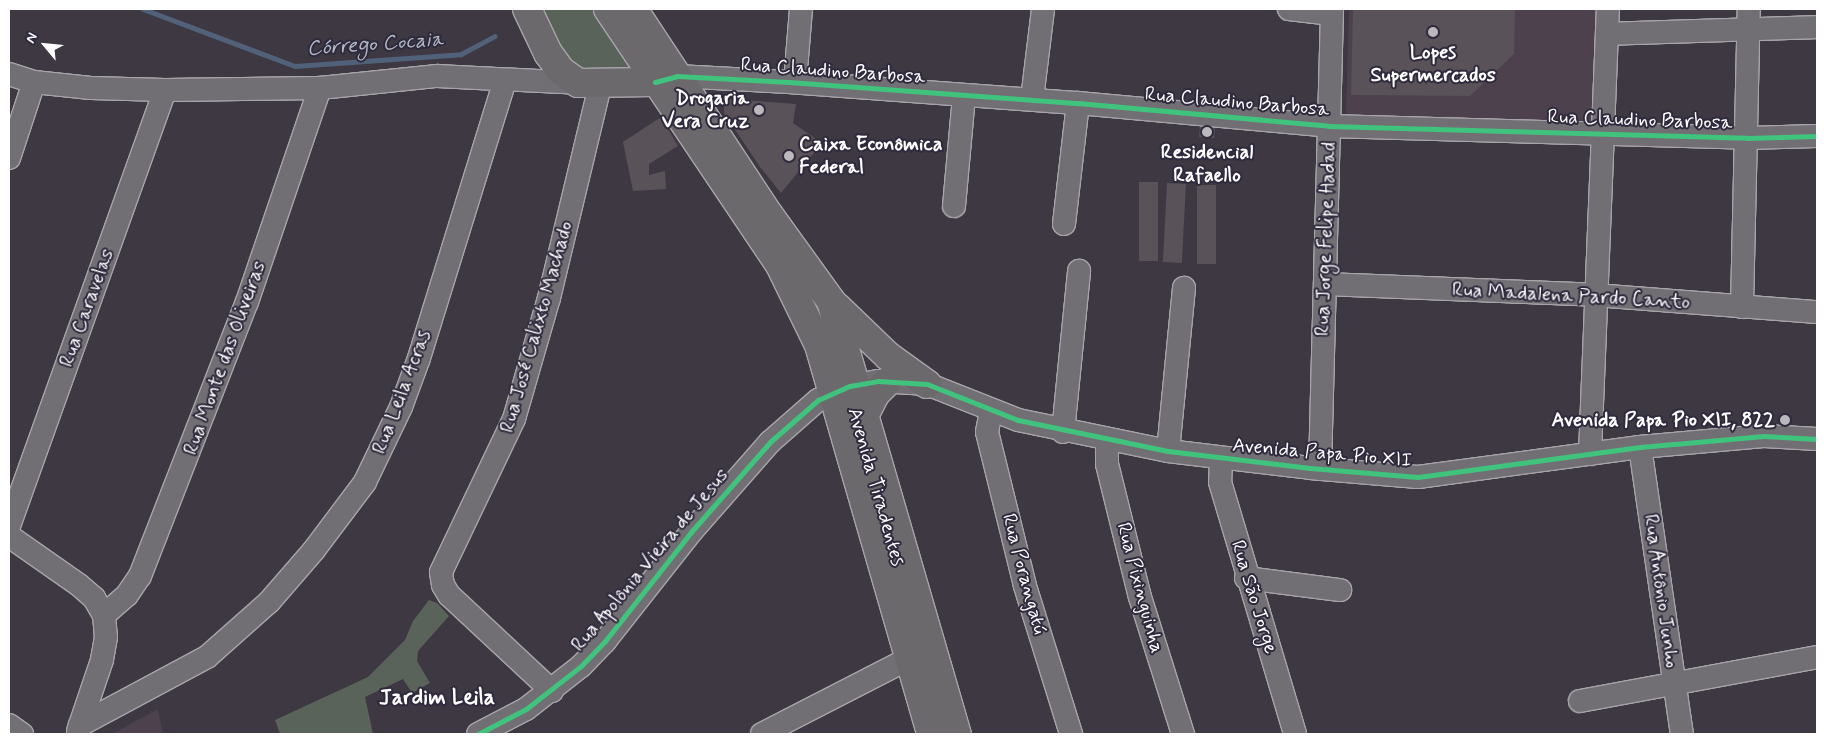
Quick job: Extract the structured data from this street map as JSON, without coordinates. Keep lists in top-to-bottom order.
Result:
{
  "streets": {
    "main road": ["Avenida Tiradentes"],
    "street": [
      "Rua Claudino Barbosa",
      "Rua Jorge Felipe Hadad",
      "Rua Madalena Pardo Canto",
      "Rua Caravelas",
      "Rua José Calixto Machado",
      "Rua Monte das Oliveiras",
      "Rua Leila Acras",
      "Avenida Papa Pio XII",
      "Rua Apolônia Vieira de Jesus",
      "Rua Porangatú",
      "Rua Pixinguinha",
      "Rua Antônio Junho",
      "Rua São Jorge"
    ]
  },
  "crossings": [
    ["Rua Claudino Barbosa", "Rua Jorge Felipe Hadad"],
    ["Rua Claudino Barbosa", "Avenida Tiradentes"],
    ["Rua Jorge Felipe Hadad", "Rua Madalena Pardo Canto"],
    ["Rua Jorge Felipe Hadad", "Avenida Papa Pio XII"],
    ["Rua José Calixto Machado", "Rua Apolônia Vieira de Jesus"],
    ["Avenida Papa Pio XII", "Avenida Tiradentes"],
    ["Avenida Papa Pio XII", "Rua Apolônia Vieira de Jesus"],
    ["Avenida Papa Pio XII", "Rua Porangatú"],
    ["Avenida Papa Pio XII", "Rua Pixinguinha"],
    ["Avenida Papa Pio XII", "Rua Antônio Junho"],
    ["Avenida Papa Pio XII", "Rua São Jorge"],
    ["Avenida Tiradentes", "Rua Apolônia Vieira de Jesus"]
  ],
  "districts": ["Jardim Leila"],
  "water": ["Córrego Cocaia"],
  "places": [
    "Lopes Supermercados",
    "Drogaria Vera Cruz",
    "Residencial Rafaello",
    "Caixa Econômica Federal",
    "Avenida Papa Pio XII, 822"
  ],
  "north": "top left"
}
